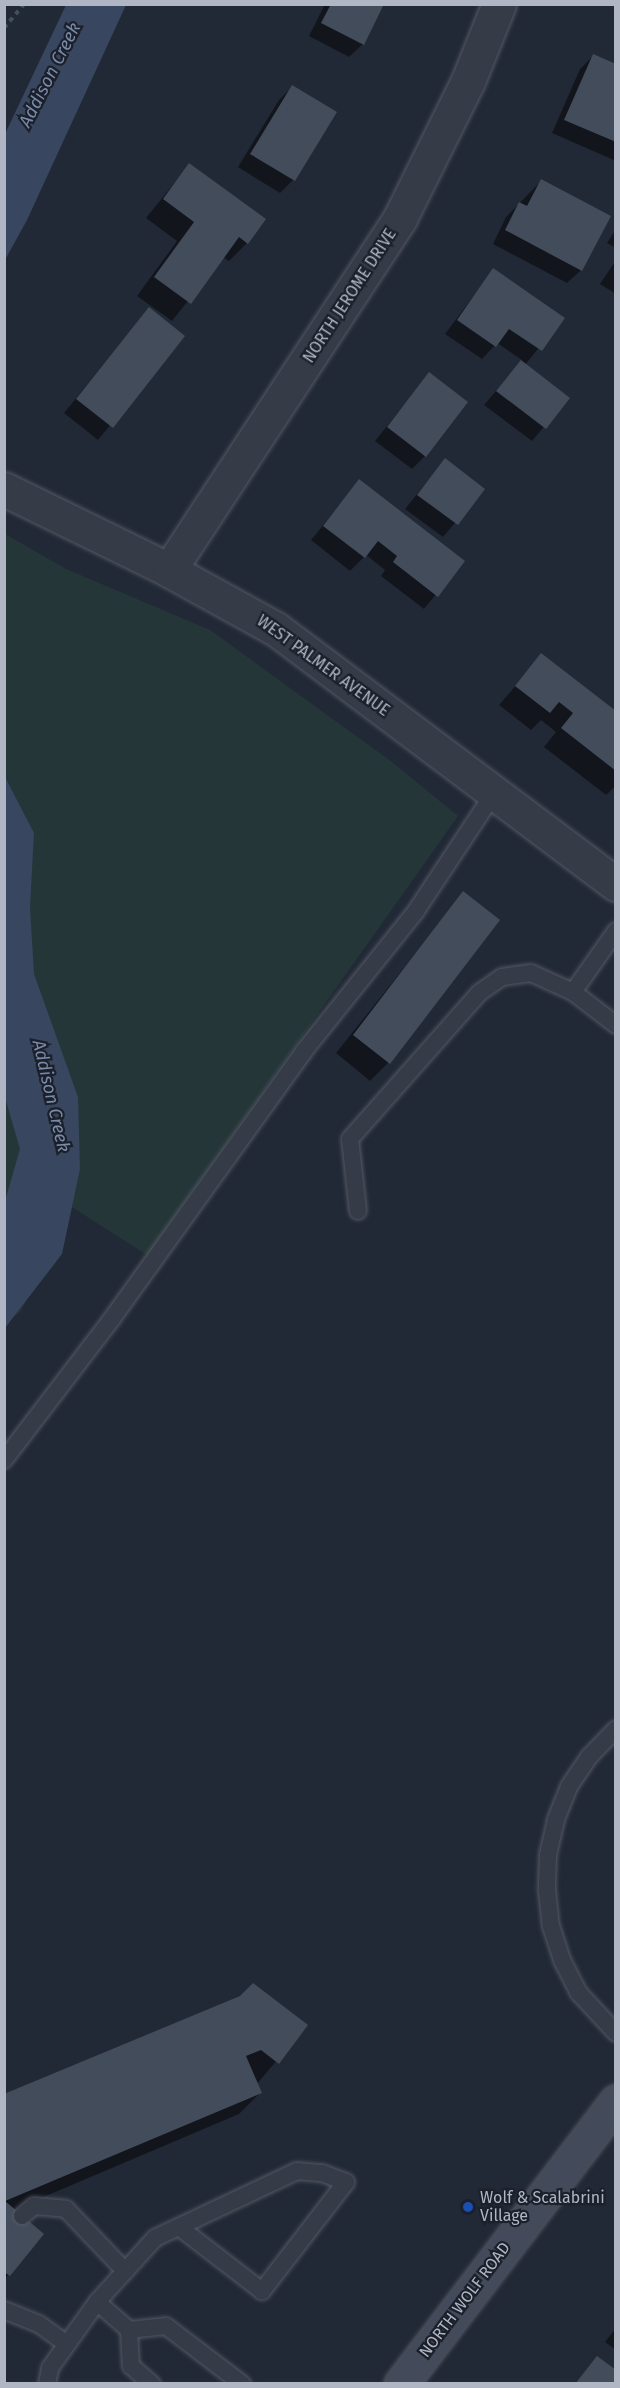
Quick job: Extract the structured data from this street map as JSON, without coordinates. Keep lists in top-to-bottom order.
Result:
{
  "streets": {
    "main road": ["NORTH WOLF ROAD"],
    "street": ["NORTH JEROME DRIVE", "WEST PALMER AVENUE"]
  },
  "crossings": [
    ["NORTH JEROME DRIVE", "WEST PALMER AVENUE"]
  ],
  "water": ["Addison Creek"],
  "places": ["Wolf & Scalabrini Village"]
}
